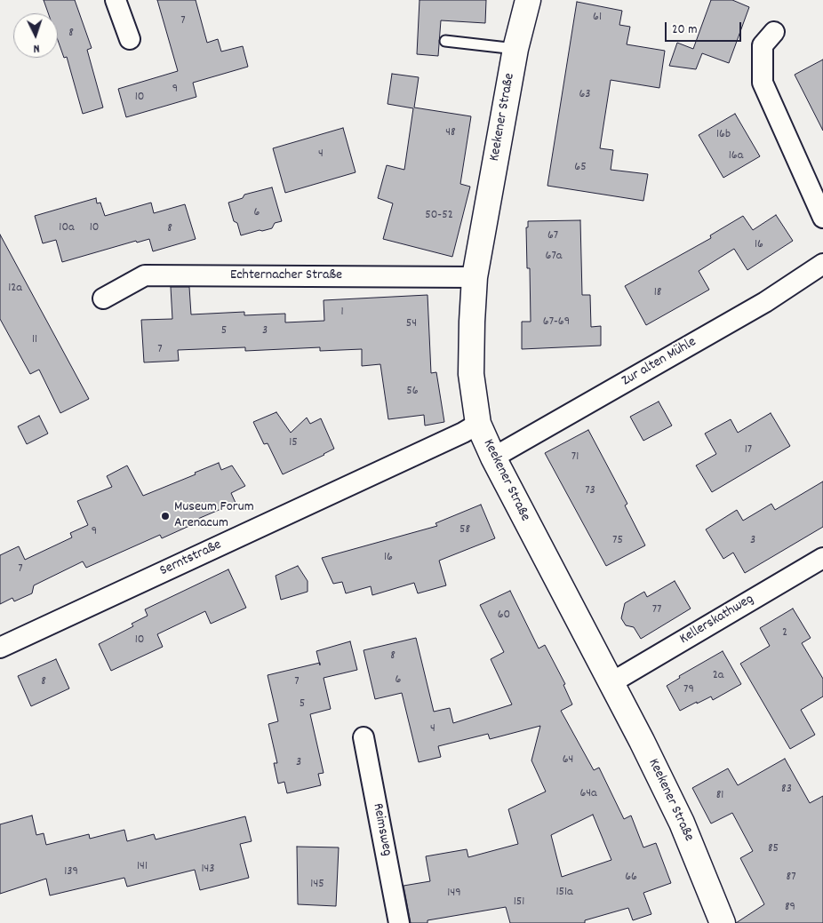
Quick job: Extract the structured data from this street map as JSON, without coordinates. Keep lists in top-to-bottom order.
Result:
{
  "streets": {
    "main road": ["Keekener Straße"],
    "street": [
      "Echternacher Straße",
      "Zur alten Mühle",
      "Serntstraße",
      "Kellerskathweg",
      "Reimsweg"
    ]
  },
  "crossings": [
    ["Keekener Straße", "Echternacher Straße"],
    ["Keekener Straße", "Zur alten Mühle"],
    ["Keekener Straße", "Serntstraße"],
    ["Keekener Straße", "Kellerskathweg"]
  ],
  "places": ["Museum Forum Arenacum"],
  "house_numbers": [
    "61",
    "7",
    "8",
    "9",
    "63",
    "10",
    "48",
    "16b",
    "4",
    "16a",
    "65",
    "6",
    "50-52",
    "10a",
    "10",
    "8",
    "67",
    "16",
    "67a",
    "12a",
    "18",
    "1",
    "67-69",
    "54",
    "5",
    "3",
    "11",
    "7",
    "56",
    "15",
    "17",
    "71",
    "73",
    "58",
    "9",
    "75",
    "3",
    "16",
    "7",
    "77",
    "60",
    "2",
    "10",
    "8",
    "2a",
    "6",
    "8",
    "7",
    "79",
    "5",
    "4",
    "64",
    "3",
    "83",
    "64a",
    "81",
    "85",
    "141",
    "143",
    "139",
    "66",
    "87",
    "145",
    "151a",
    "149",
    "151",
    "89"
  ],
  "scale_bar": "20 m",
  "north": "bottom"
}
